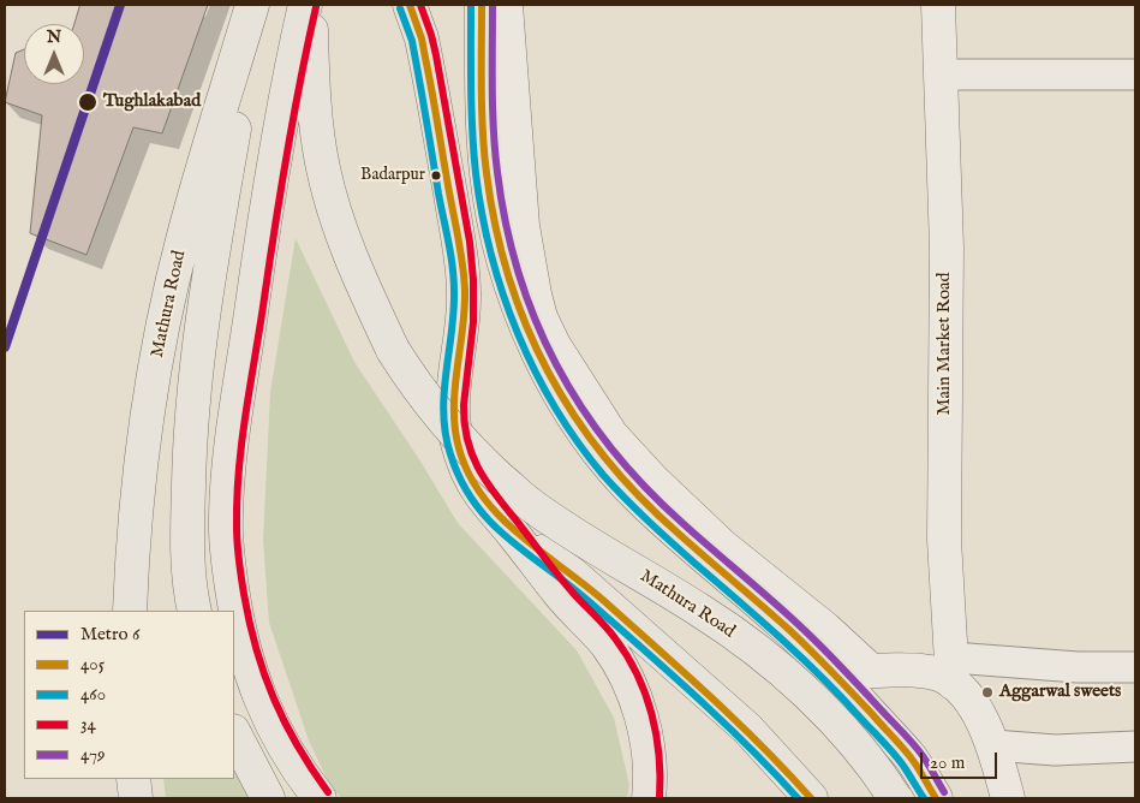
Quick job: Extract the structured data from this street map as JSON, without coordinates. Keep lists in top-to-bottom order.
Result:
{
  "streets": {
    "main road": ["Mathura Road"],
    "street": ["Main Market Road"]
  },
  "places": ["Tughlakabad", "Badarpur", "Aggarwal sweets"],
  "lines": [
    "metro line 6",
    "transit line 405",
    "transit line 460",
    "transit line 34",
    "transit line 479"
  ],
  "legend": [
    "Metro 6",
    "405",
    "460",
    "34",
    "479"
  ],
  "scale_bar": "20 m",
  "north": "top"
}
